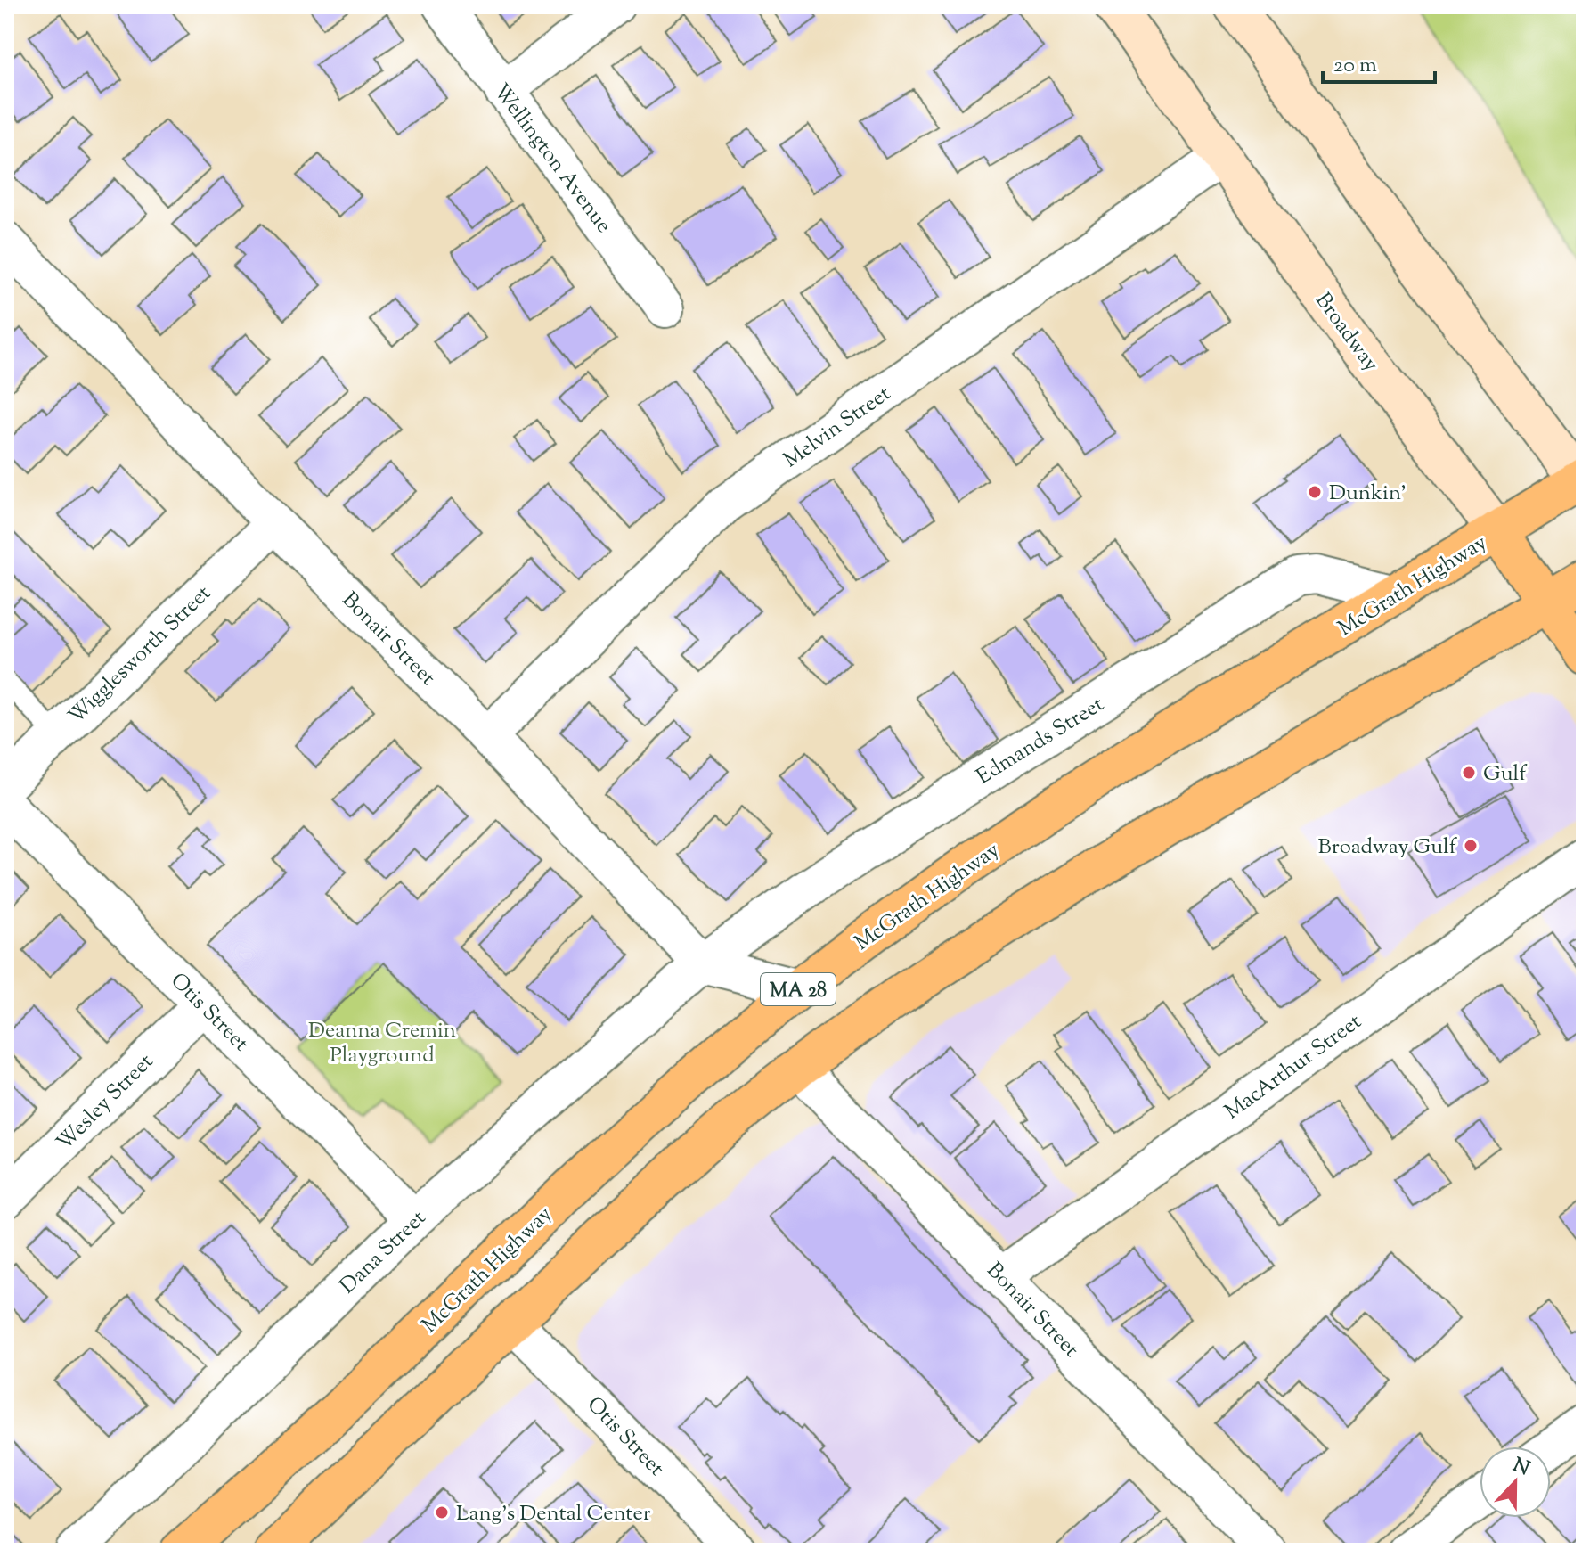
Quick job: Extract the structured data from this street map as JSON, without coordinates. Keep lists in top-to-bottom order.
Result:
{
  "streets": {
    "main road": ["Broadway", "McGrath Highway", "MA 28"],
    "street": [
      "Wellington Avenue",
      "Melvin Street",
      "Bonair Street",
      "Wigglesworth Street",
      "Edmands Street",
      "Otis Street",
      "MacArthur Street",
      "Wesley Street",
      "Dana Street"
    ]
  },
  "crossings": [
    ["Broadway", "Melvin Street"],
    ["Broadway", "McGrath Highway"],
    ["Broadway", "MA 28"],
    ["Melvin Street", "Bonair Street"],
    ["McGrath Highway", "Edmands Street"],
    ["Bonair Street", "Wigglesworth Street"],
    ["Bonair Street", "Edmands Street"],
    ["Bonair Street", "MA 28"],
    ["Bonair Street", "MacArthur Street"],
    ["Bonair Street", "Dana Street"],
    ["Edmands Street", "Dana Street"],
    ["MA 28", "Otis Street"],
    ["Otis Street", "Wesley Street"],
    ["Otis Street", "Dana Street"]
  ],
  "parks": ["Deanna Cremin Playground"],
  "places": [
    "Dunkin'",
    "Gulf",
    "Broadway Gulf",
    "Lang's Dental Center"
  ],
  "scale_bar": "20 m",
  "north": "top"
}
